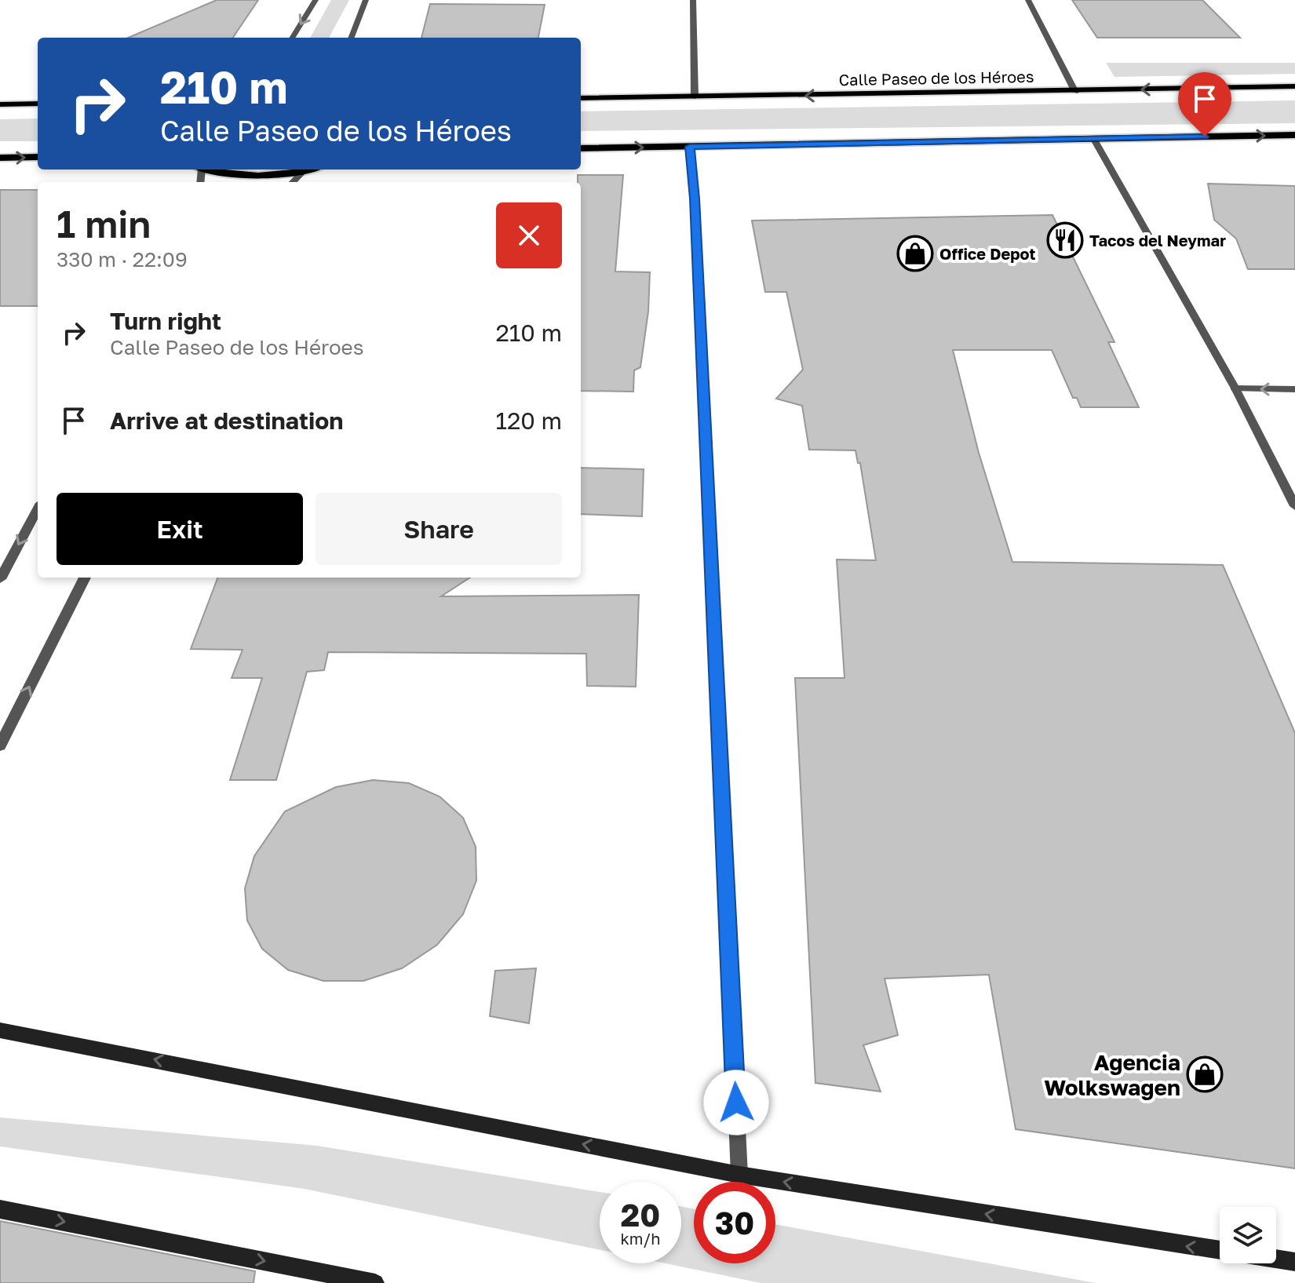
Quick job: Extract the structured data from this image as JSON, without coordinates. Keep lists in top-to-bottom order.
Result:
{
  "streets": {
    "main road": ["Calle Paseo de los Héroes"]
  },
  "places": {
    "restaurant": ["Tacos del Neymar"],
    "shop": ["Office Depot", "Agencia Wolkswagen"]
  },
  "page": {
    "turn": ["210 m", "Calle Paseo de los Héroes"],
    "heading": ["1 min", "330 m · 22:09"],
    "list": [
      {
        "name": "Turn right",
        "note": "Calle Paseo de los Héroes",
        "value": "210 m"
      },
      {
        "name": "Arrive at destination",
        "value": "120 m"
      }
    ],
    "buttons": ["Exit", "Share"],
    "speed": "20 km/h",
    "limit": "30"
  }
}
